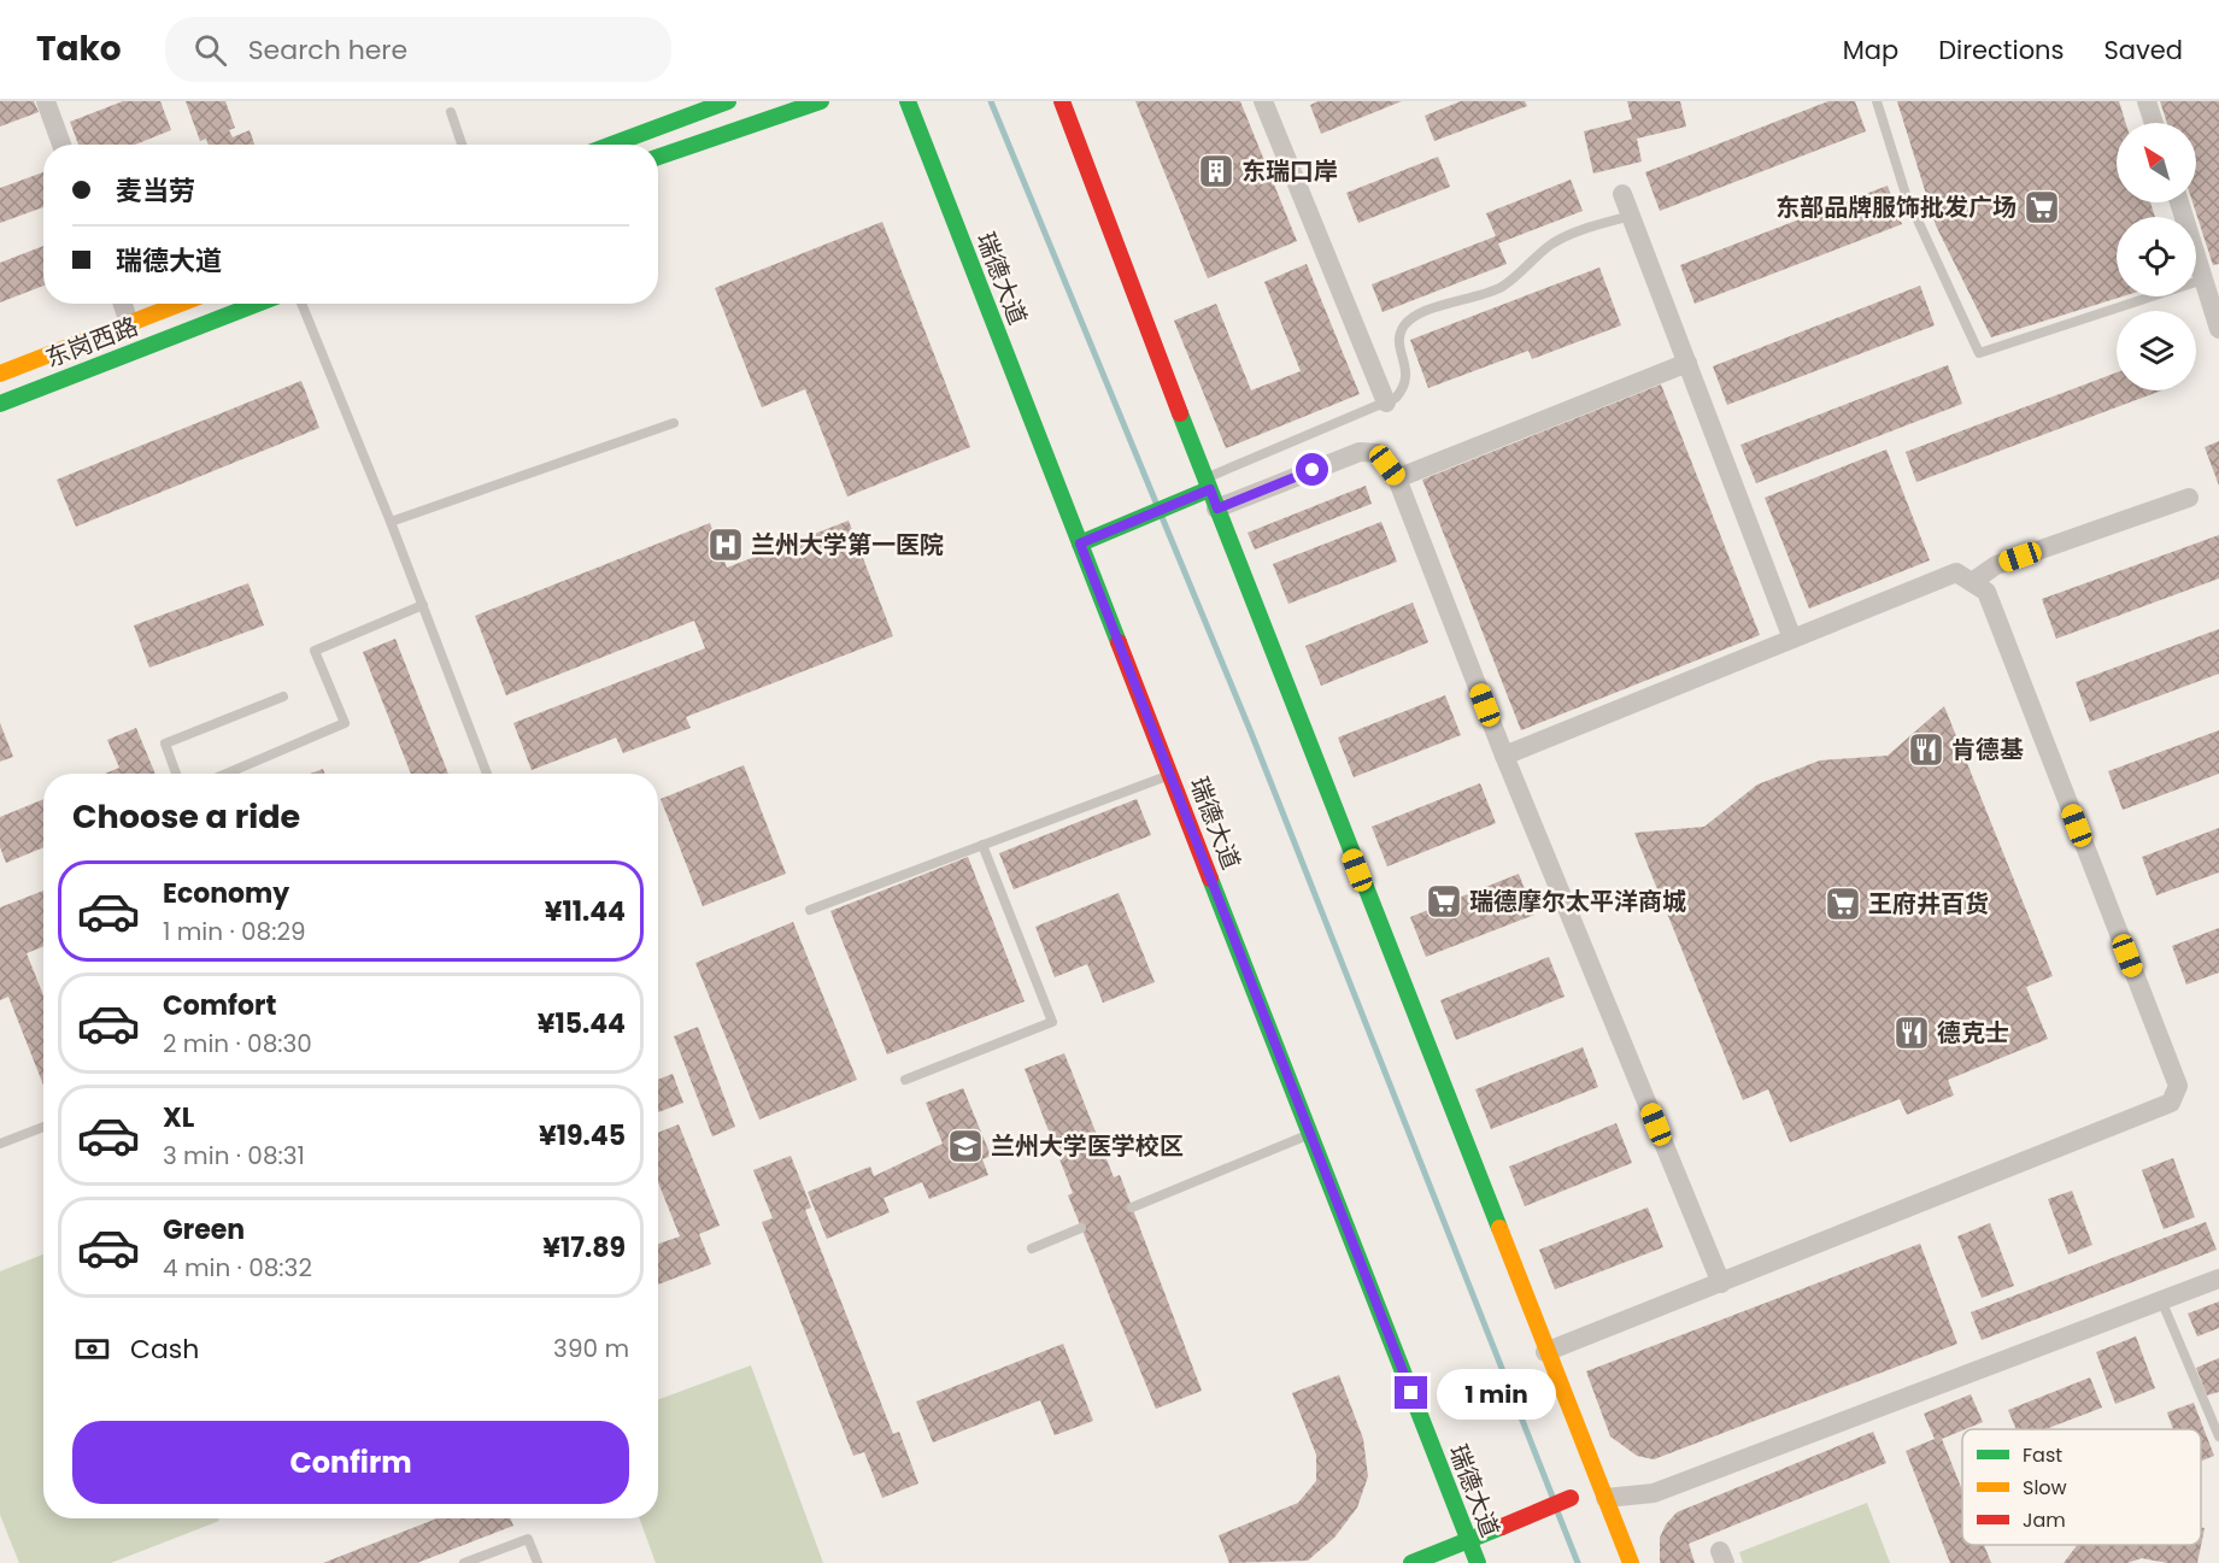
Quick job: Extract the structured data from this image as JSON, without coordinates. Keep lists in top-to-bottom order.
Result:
{
  "streets": {
    "street": ["瑞德大道", "东岗西路"]
  },
  "places": {
    "building": ["东瑞口岸"],
    "supermarket": ["东部品牌服饰批发广场", "瑞德摩尔太平洋商城", "王府井百货"],
    "hospital": ["兰州大学第一医院"],
    "restaurant": ["肯德基", "德克士"],
    "school or university": ["兰州大学医学校区"]
  },
  "legend": ["Fast", "Slow", "Jam"],
  "north": "top left",
  "page": {
    "header": "Tako",
    "search": "Search here",
    "nav": ["Map", "Directions", "Saved"],
    "banner": ["麦当劳", "瑞德大道"],
    "heading": "Choose a ride",
    "list": [
      {
        "name": "Economy",
        "note": "1 min · 08:29",
        "value": "¥11.44"
      },
      {
        "name": "Comfort",
        "note": "2 min · 08:30",
        "value": "¥15.44"
      },
      {
        "name": "XL",
        "note": "3 min · 08:31",
        "value": "¥19.45"
      },
      {
        "name": "Green",
        "note": "4 min · 08:32",
        "value": "¥17.89"
      }
    ],
    "pay": ["Cash", "390 m"],
    "bubble": "1 min",
    "buttons": "Confirm"
  }
}
